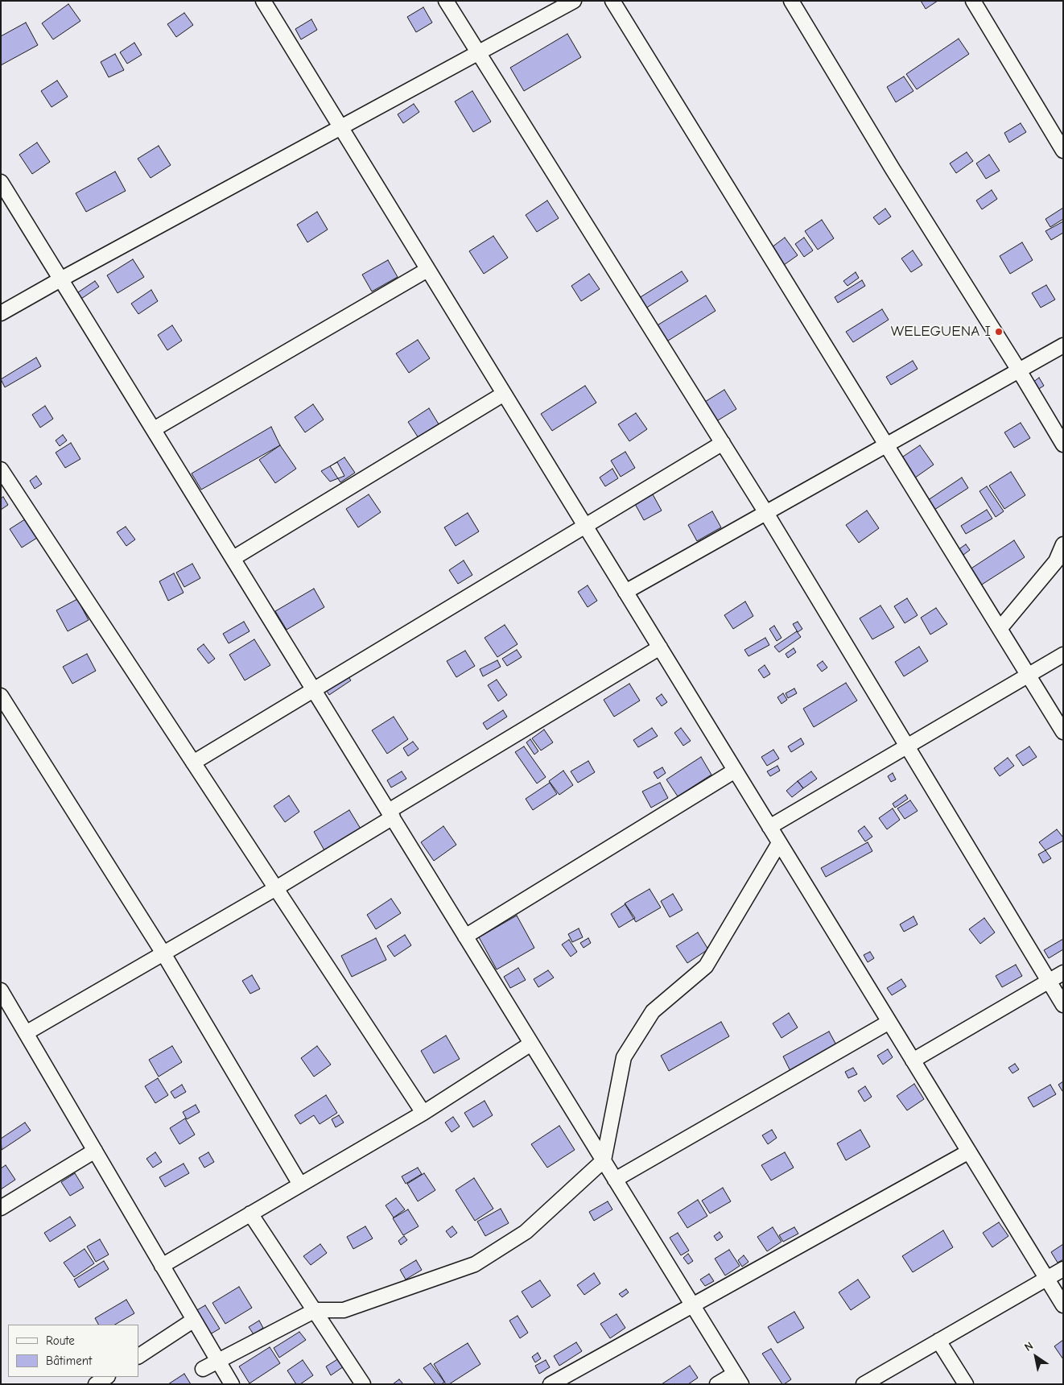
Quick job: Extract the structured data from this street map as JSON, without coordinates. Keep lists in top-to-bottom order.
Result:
{
  "places": ["WELEGUENA I"],
  "legend": ["Route", "Bâtiment"],
  "north": "top left"
}
